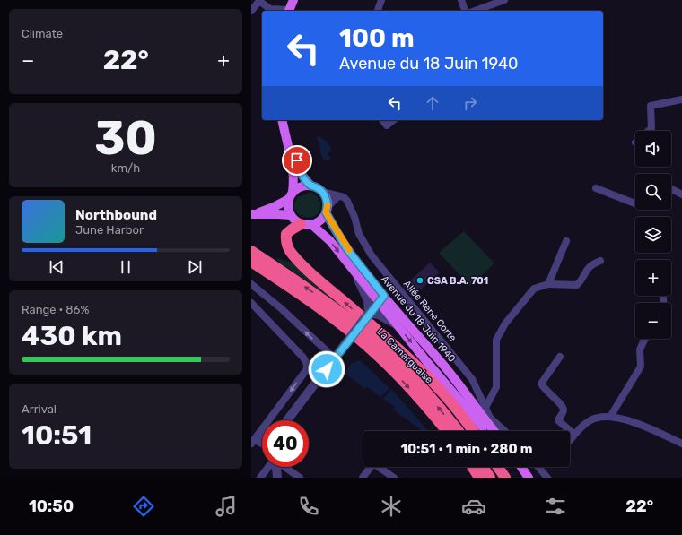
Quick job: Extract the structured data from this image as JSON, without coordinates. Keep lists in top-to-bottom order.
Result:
{
  "streets": {
    "highway": ["La Camarguaise"],
    "main road": ["Avenue du 18 Juin 1940"],
    "street": ["Allée René Corte"]
  },
  "places": ["CSA B.A. 701"],
  "page": {
    "tile": [
      "Climate",
      ["30", "km/h"],
      ["Range · 86%", "430 km"],
      ["Arrival", "10:51"]
    ],
    "turn": ["100 m", "Avenue du 18 Juin 1940"],
    "heat": ["−", "22°", "+"],
    "map_buttons": ["+", "−"],
    "song": ["Northbound", "June Harbor"],
    "limit": "40",
    "trip": "10:51 · 1 min · 280 m",
    "tabs": ["10:50", "22°"]
  }
}
